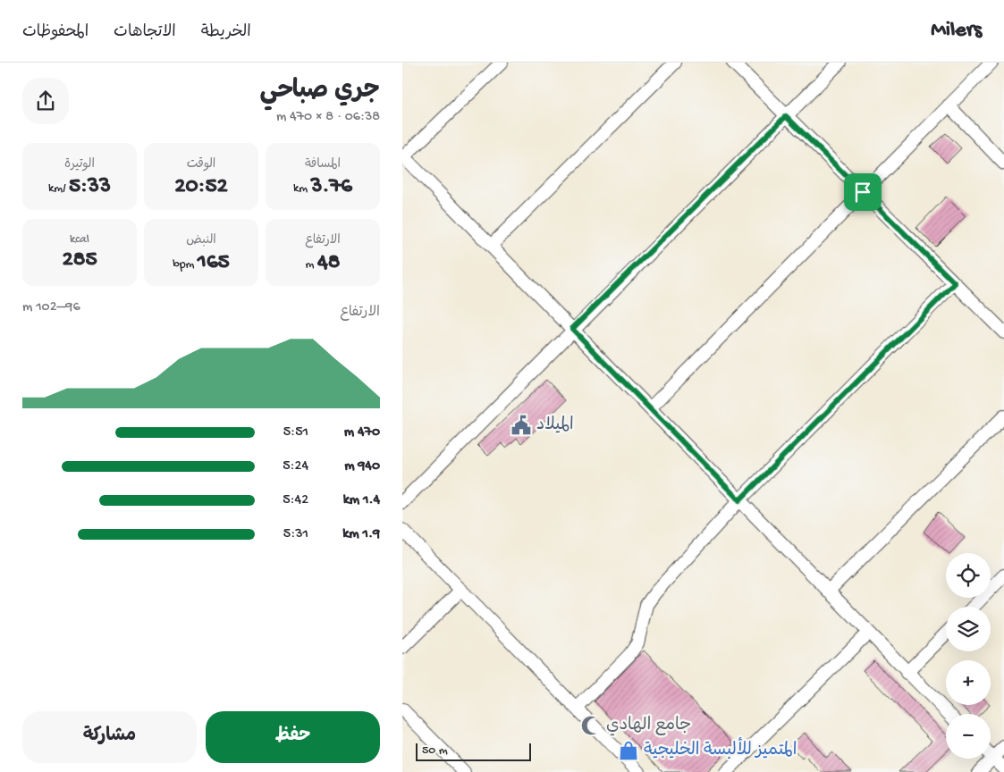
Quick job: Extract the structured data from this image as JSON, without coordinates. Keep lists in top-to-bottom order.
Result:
{
  "places": {
    "public building": ["الميلاد"],
    "mosque": ["جامع الهادي"],
    "shop": ["المتميز للألبسة الخليجية"]
  },
  "scale_bar": "50 m",
  "page": {
    "header": "Milers",
    "nav": ["الخريطة", "الاتجاهات", "المحفوظات"],
    "heading": ["جري صباحي", "06:38 · 8 × 470 m"],
    "stats": [
      ["المسافة", "3.76 km"],
      ["الوقت", "20:52"],
      ["الوتيرة", "5:33 /km"],
      ["الارتفاع", "48 m"],
      ["النبض", "165 bpm"],
      ["kcal", "285"]
    ],
    "chart": ["الارتفاع", "96–102 m"],
    "list": [
      {
        "name": "470 m",
        "note": "5:51"
      },
      {
        "name": "940 m",
        "note": "5:24"
      },
      {
        "name": "1.4 km",
        "note": "5:42"
      },
      {
        "name": "1.9 km",
        "note": "5:31"
      }
    ],
    "map_buttons": ["+", "−"],
    "buttons": ["حفظ", "مشاركة"],
    "scale": "50 m"
  }
}
